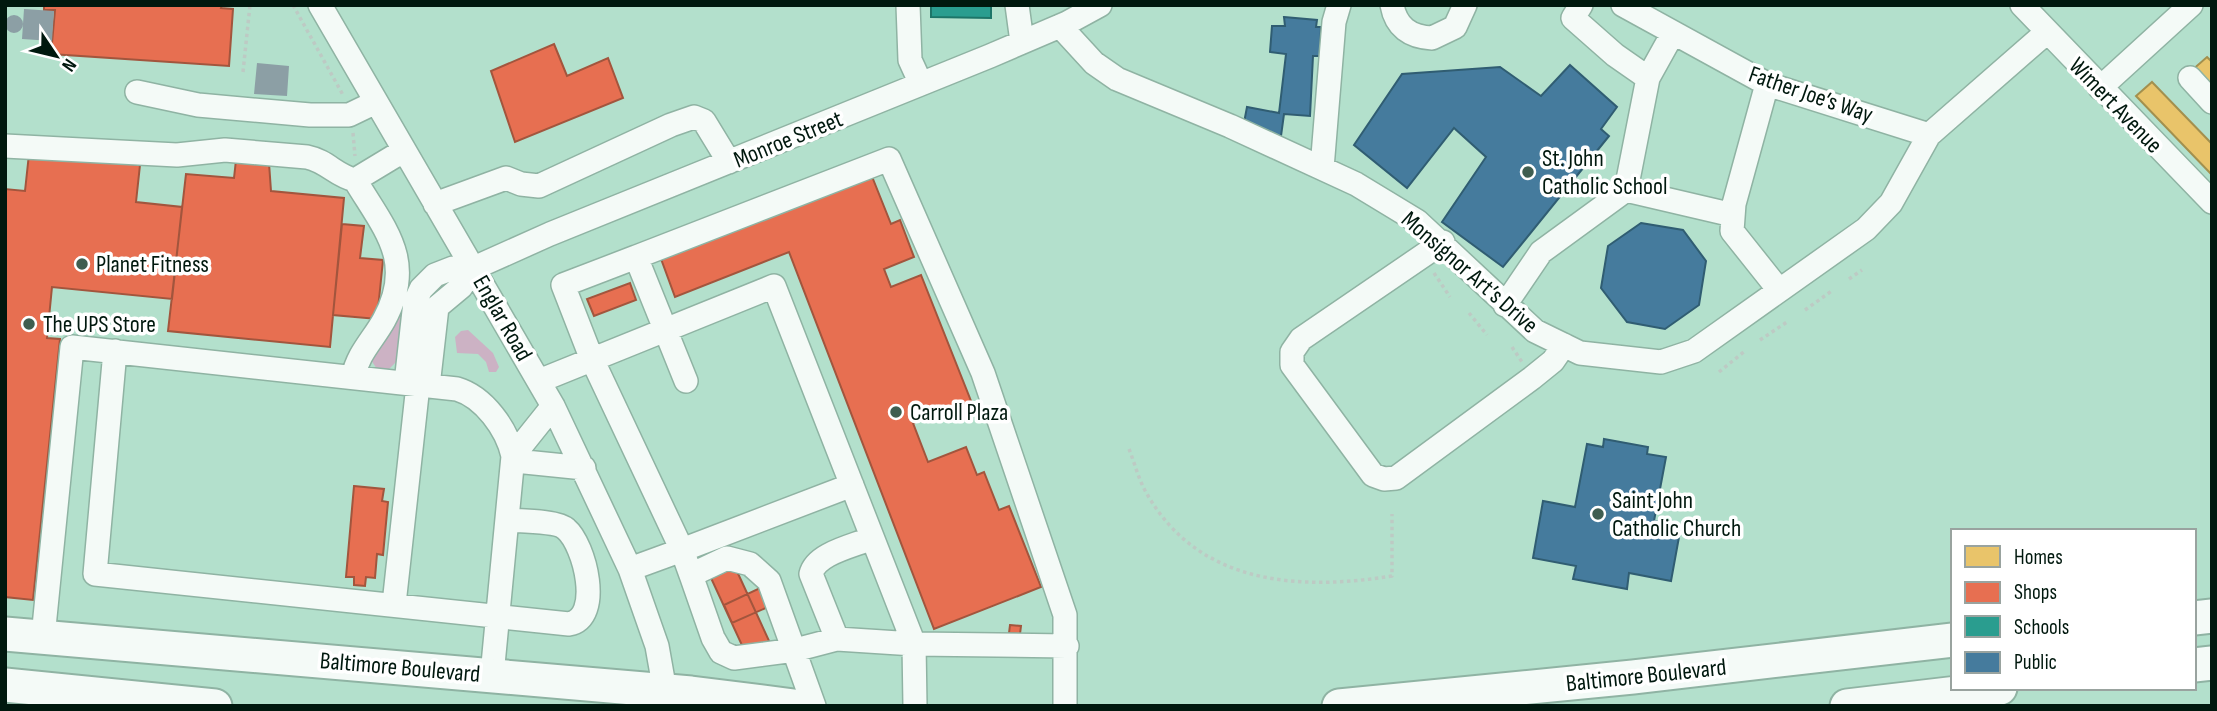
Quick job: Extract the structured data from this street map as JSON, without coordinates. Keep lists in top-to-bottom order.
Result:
{
  "streets": {
    "highway": ["Baltimore Boulevard"],
    "street": [
      "Father Joe’s Way",
      "Wimert Avenue",
      "Monroe Street",
      "Monsignor Art’s Drive",
      "Englar Road"
    ]
  },
  "crossings": [
    ["Father Joe’s Way", "Monsignor Art’s Drive"],
    ["Wimert Avenue", "Monsignor Art’s Drive"],
    ["Monroe Street", "Monsignor Art’s Drive"],
    ["Monroe Street", "Englar Road"],
    ["Englar Road", "Baltimore Boulevard"]
  ],
  "places": [
    "St. John Catholic School",
    "Planet Fitness",
    "The UPS Store",
    "Carroll Plaza",
    "Saint John Catholic Church"
  ],
  "legend": [
    "Homes",
    "Shops",
    "Schools",
    "Public"
  ],
  "north": "bottom right"
}
